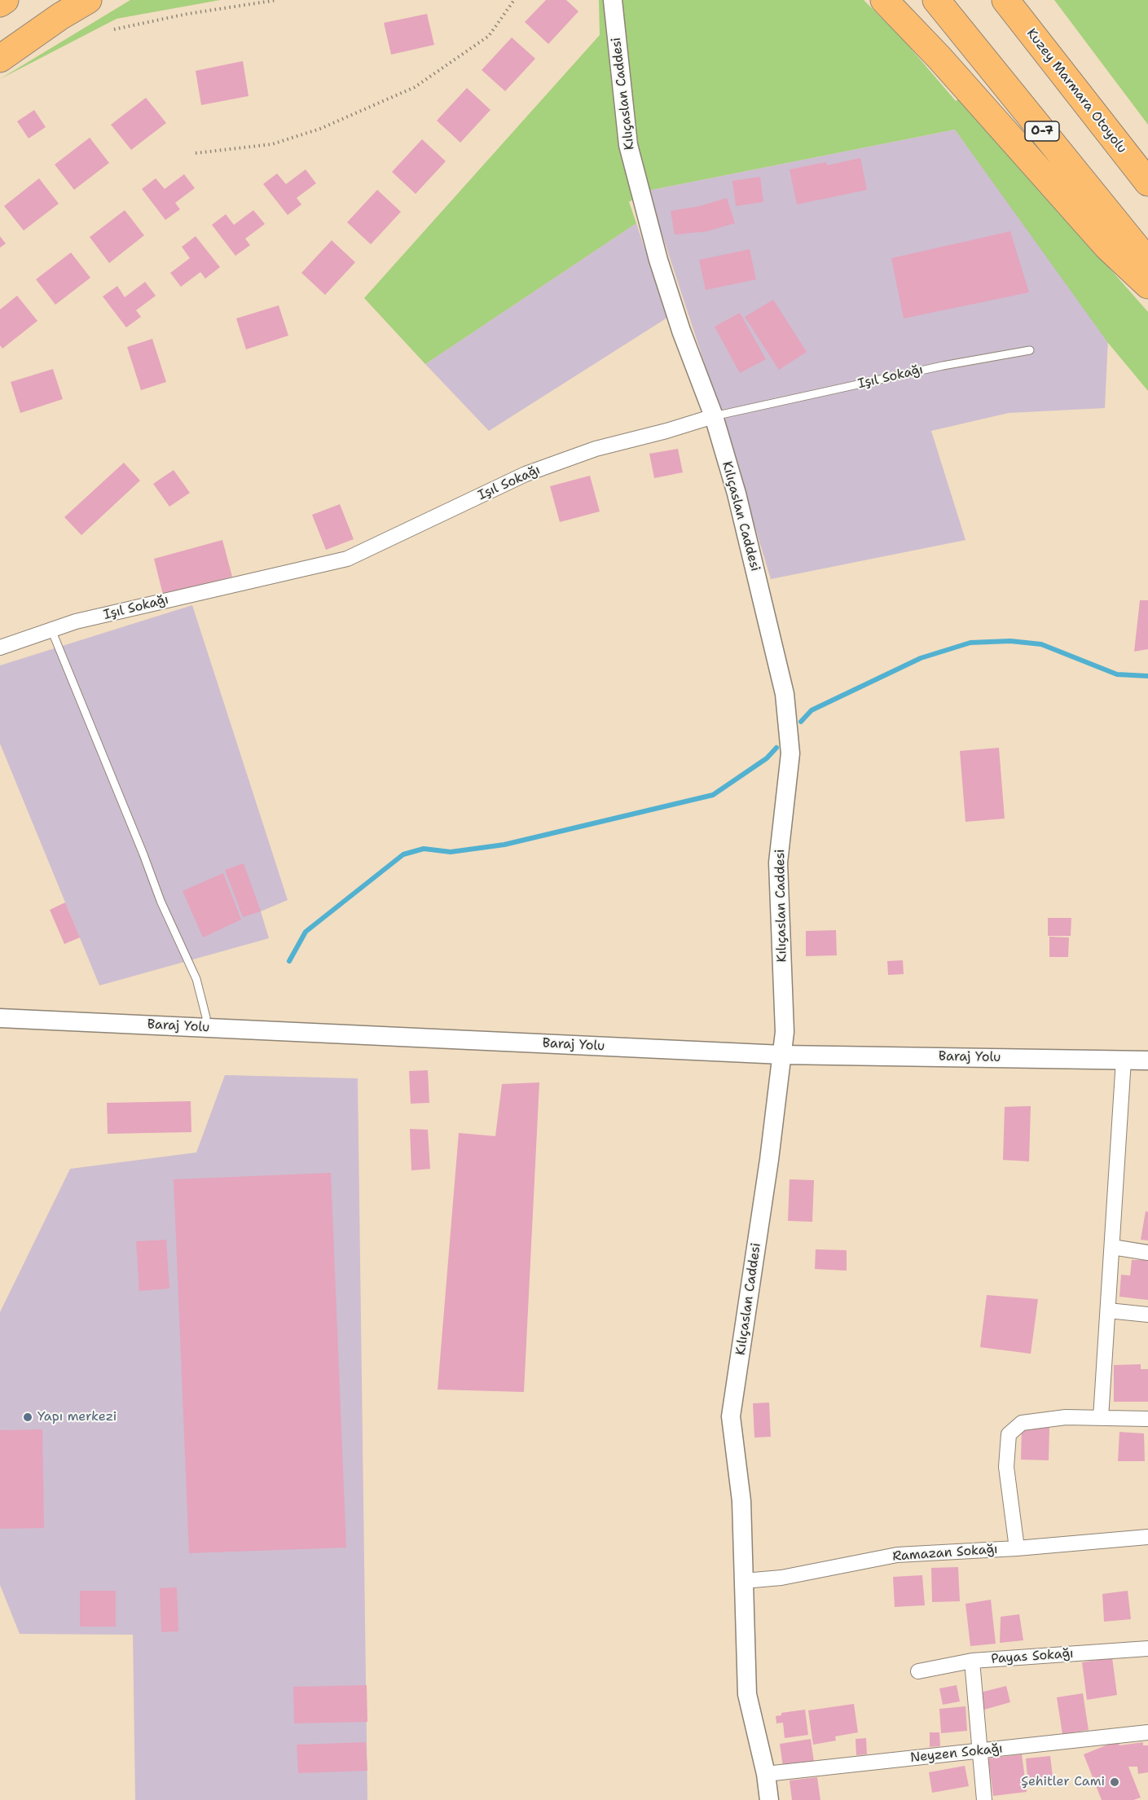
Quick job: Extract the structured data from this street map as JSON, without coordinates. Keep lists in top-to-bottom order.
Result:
{
  "streets": {
    "highway": ["Kuzey Marmara Otoyolu", "O-7"],
    "street": [
      "Kılıçaslan Caddesi",
      "Işıl Sokağı",
      "Baraj Yolu",
      "Ramazan Sokağı",
      "Payas Sokağı",
      "Neyzen Sokağı"
    ]
  },
  "crossings": [
    ["Kılıçaslan Caddesi", "Işıl Sokağı"],
    ["Kılıçaslan Caddesi", "Baraj Yolu"],
    ["Kılıçaslan Caddesi", "Ramazan Sokağı"],
    ["Kılıçaslan Caddesi", "Neyzen Sokağı"]
  ],
  "places": ["Yapı merkezi", "Şehitler Cami"]
}
